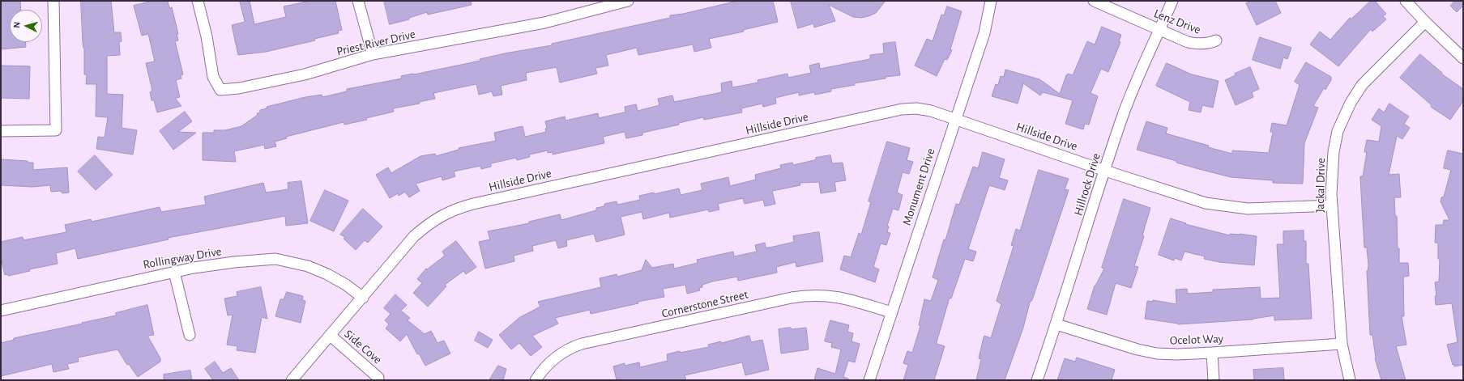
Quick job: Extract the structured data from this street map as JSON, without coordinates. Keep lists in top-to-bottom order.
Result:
{
  "streets": {
    "street": [
      "Lenz Drive",
      "Priest River Drive",
      "Hillside Drive",
      "Hillrock Drive",
      "Jackal Drive",
      "Monument Drive",
      "Rollingway Drive",
      "Cornerstone Street",
      "Ocelot Way",
      "Side Cove"
    ]
  },
  "crossings": [
    ["Lenz Drive", "Hillrock Drive"],
    ["Hillside Drive", "Hillrock Drive"],
    ["Hillside Drive", "Jackal Drive"],
    ["Hillside Drive", "Monument Drive"],
    ["Hillside Drive", "Rollingway Drive"],
    ["Hillside Drive", "Side Cove"],
    ["Hillrock Drive", "Ocelot Way"],
    ["Jackal Drive", "Ocelot Way"],
    ["Monument Drive", "Cornerstone Street"]
  ],
  "north": "left"
}
